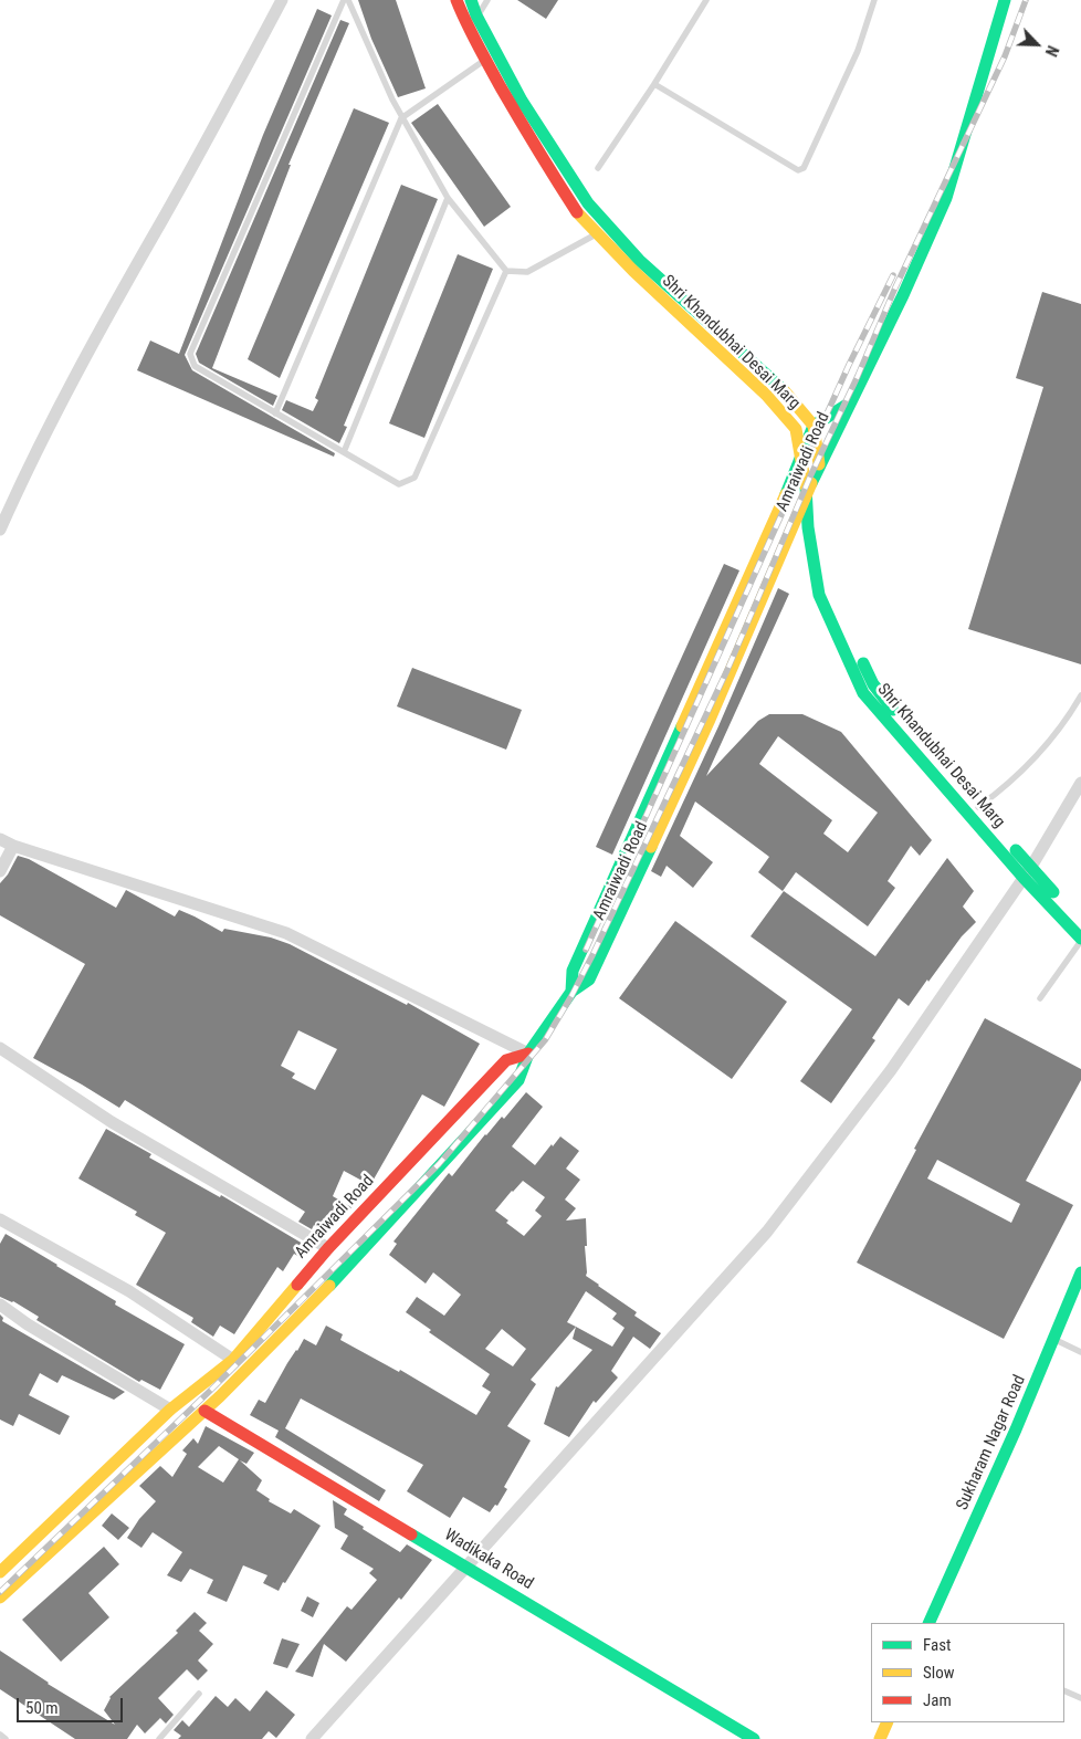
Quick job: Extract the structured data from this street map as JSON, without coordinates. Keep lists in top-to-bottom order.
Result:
{
  "streets": {
    "main road": [
      "Shri Khandubhai Desai Marg",
      "Amraiwadi Road",
      "Sukharam Nagar Road",
      "Wadikaka Road"
    ]
  },
  "crossings": [
    ["Shri Khandubhai Desai Marg", "Amraiwadi Road"]
  ],
  "legend": ["Fast", "Slow", "Jam"],
  "scale_bar": "50 m",
  "north": "bottom right"
}
